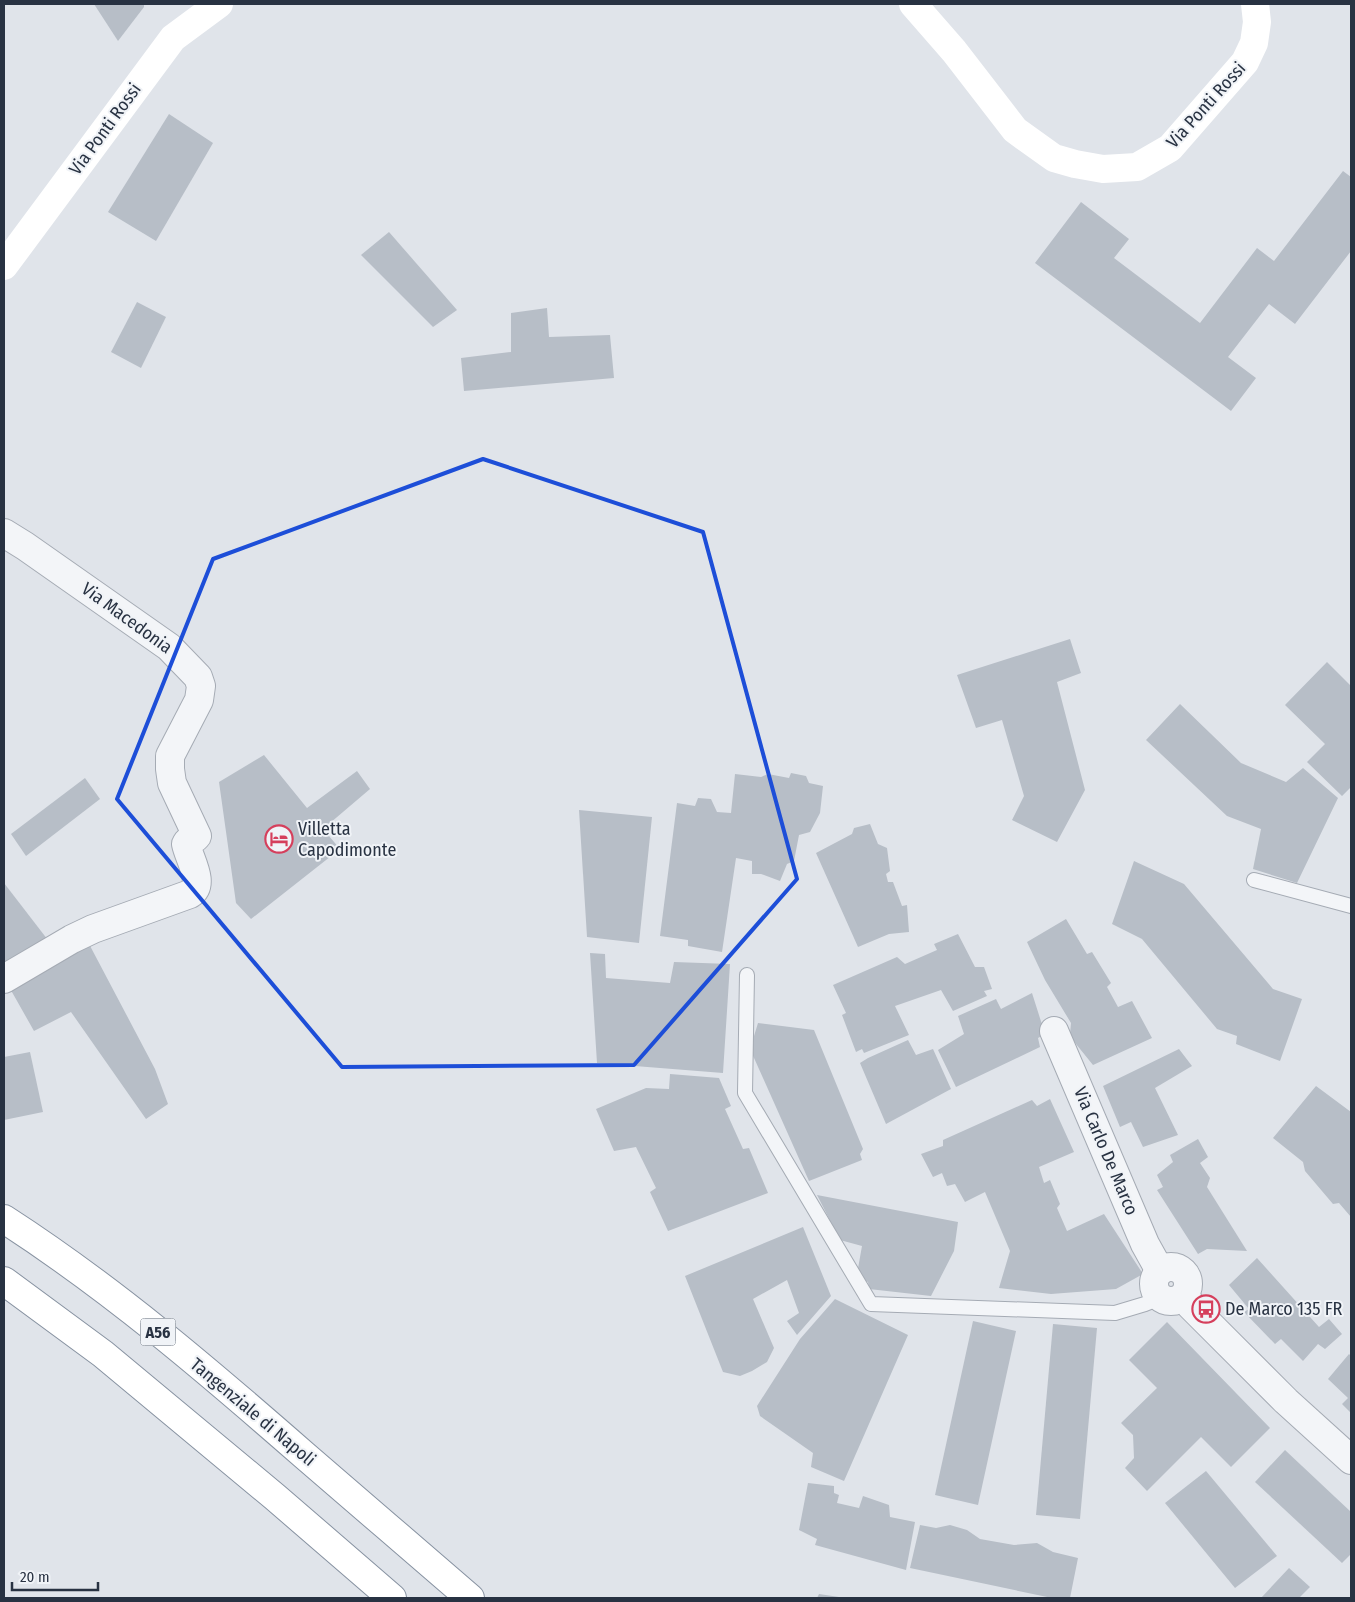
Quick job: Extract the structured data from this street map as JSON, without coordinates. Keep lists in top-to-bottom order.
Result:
{
  "streets": {
    "main road": ["Via Ponti Rossi", "A56", "Tangenziale di Napoli"],
    "street": ["Via Macedonia", "Via Carlo De Marco"]
  },
  "places": {
    "hotel": ["Villetta Capodimonte"],
    "bus stop": ["De Marco 135 FR"]
  },
  "scale_bar": "20 m"
}
